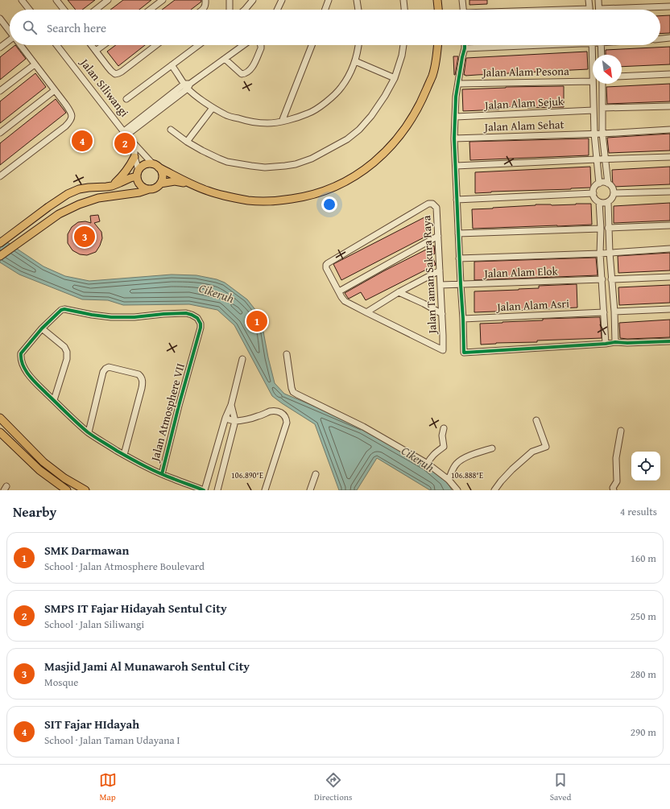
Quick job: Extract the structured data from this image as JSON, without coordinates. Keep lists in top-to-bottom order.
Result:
{
  "streets": {
    "street": [
      "Jalan Alam Pesona",
      "Jalan Siliwangi",
      "Jalan Alam Sejuk",
      "Jalan Alam Sehat",
      "Jalan Alam Elok",
      "Jalan Taman Sakura Raya",
      "Jalan Alam Asri",
      "Jalan Atmosphere VII"
    ]
  },
  "crossings": [
    ["Jalan Alam Elok", "Jalan Taman Sakura Raya"]
  ],
  "water": ["Cikeruh"],
  "north": "bottom right",
  "page": {
    "search": "Search here",
    "pins": [
      "4",
      "2",
      "3",
      "1"
    ],
    "heading": ["Nearby", "4 results"],
    "list": [
      {
        "mark": "1",
        "name": "SMK Darmawan",
        "note": "School · Jalan Atmosphere Boulevard",
        "value": "160 m"
      },
      {
        "mark": "2",
        "name": "SMPS IT Fajar Hidayah Sentul City",
        "note": "School · Jalan Siliwangi",
        "value": "250 m"
      },
      {
        "mark": "3",
        "name": "Masjid Jami Al Munawaroh Sentul City",
        "note": "Mosque",
        "value": "280 m"
      },
      {
        "mark": "4",
        "name": "SIT Fajar HIdayah",
        "note": "School · Jalan Taman Udayana I",
        "value": "290 m"
      }
    ],
    "nav": ["Map", "Directions", "Saved"]
  },
  "coordinates": ["106.890°E", "106.888°E"]
}
